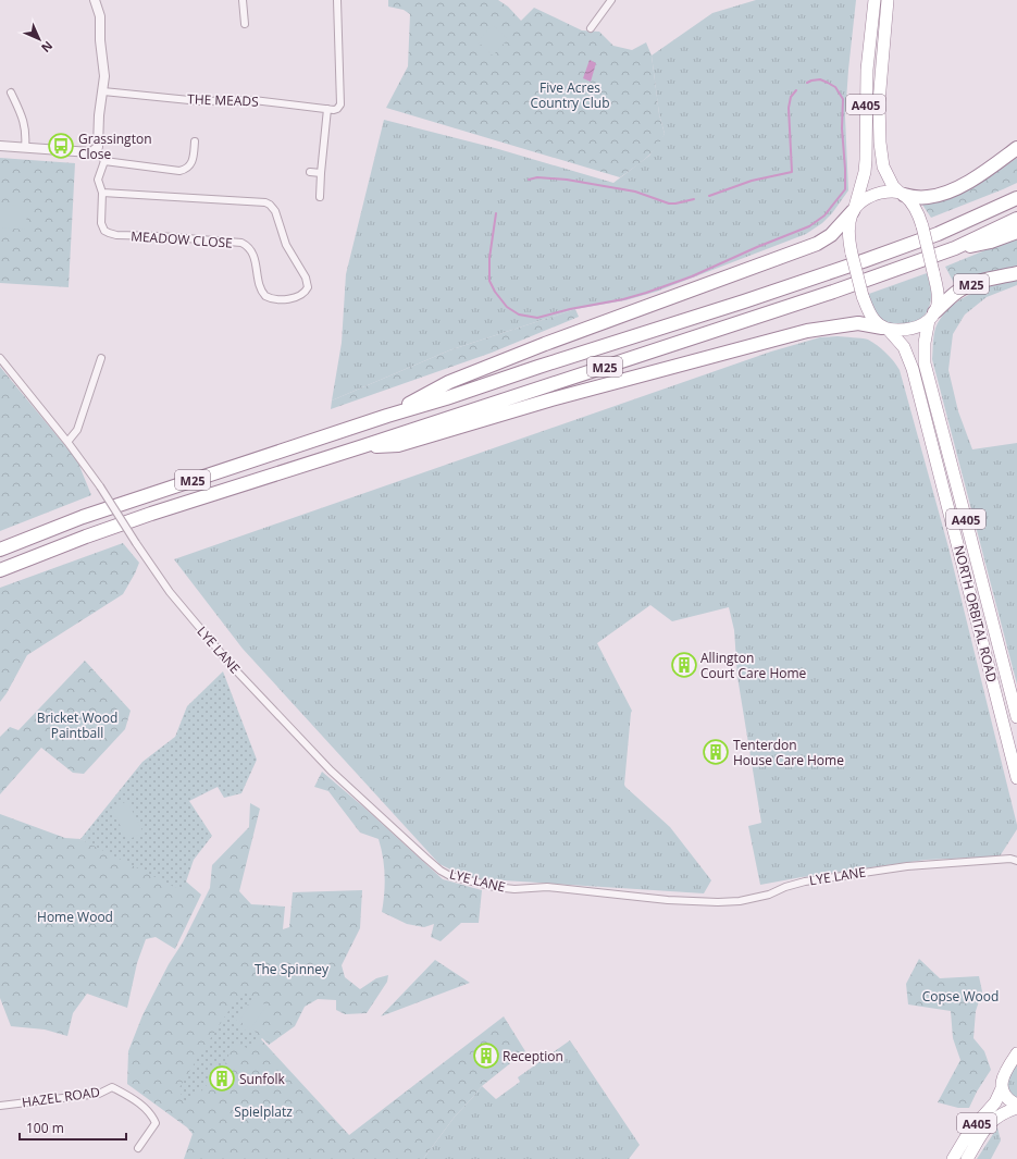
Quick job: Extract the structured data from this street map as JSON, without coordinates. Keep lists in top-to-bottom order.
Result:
{
  "streets": {
    "highway": ["A405", "M25", "NORTH ORBITAL ROAD"],
    "street": [
      "THE MEADS",
      "MEADOW CLOSE",
      "LYE LANE",
      "HAZEL ROAD"
    ]
  },
  "crossings": [
    ["A405", "M25"],
    ["A405", "NORTH ORBITAL ROAD"],
    ["M25", "NORTH ORBITAL ROAD"]
  ],
  "parks": [
    "Five Acres Country Club",
    "Bricket Wood Paintball",
    "Home Wood",
    "The Spinney",
    "Copse Wood",
    "Spielplatz"
  ],
  "places": {
    "bus stop": ["Grassington Close"],
    "building": [
      "Allington Court Care Home",
      "Tenterdon House Care Home",
      "Reception",
      "Sunfolk"
    ]
  },
  "scale_bar": "100 m",
  "north": "bottom right"
}
